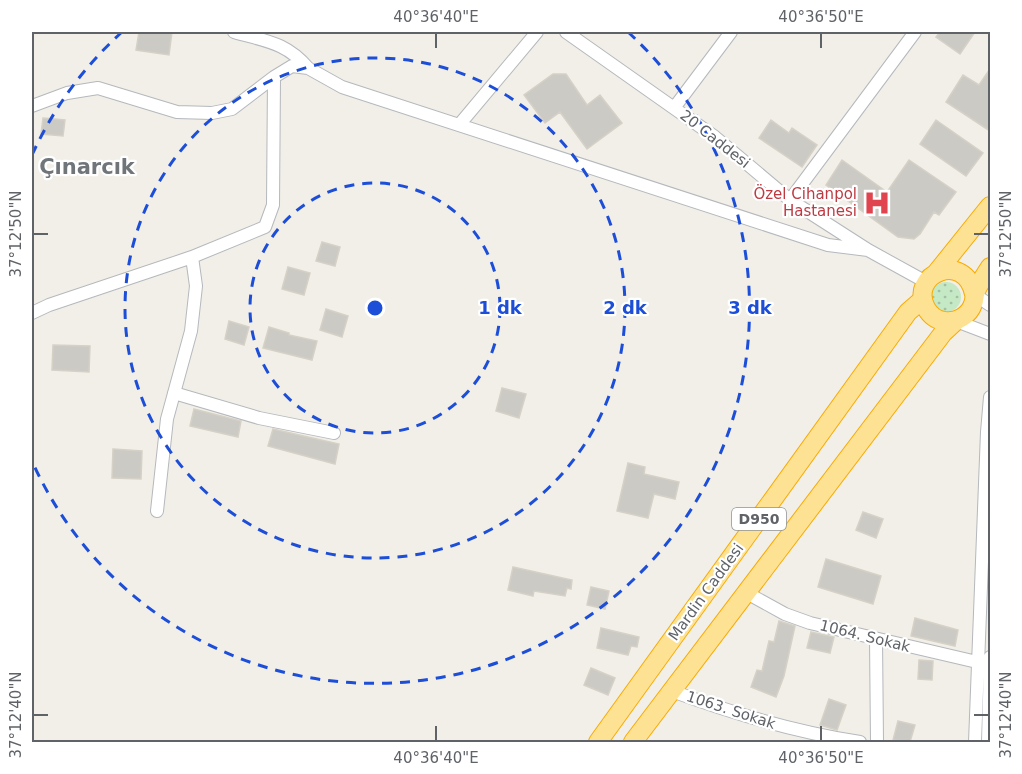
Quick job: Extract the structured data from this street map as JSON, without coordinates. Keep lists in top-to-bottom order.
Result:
{
  "streets": {
    "highway": ["D950", "Mardin Caddesi"],
    "street": ["20 Caddesi", "1064. Sokak", "1063. Sokak"]
  },
  "crossings": [
    ["20 Caddesi", "Mardin Caddesi"],
    ["Mardin Caddesi", "1064. Sokak"],
    ["Mardin Caddesi", "1063. Sokak"]
  ],
  "districts": ["Çınarcık"],
  "places": {
    "hospital": ["Özel Cihanpol Hastanesi"]
  },
  "coordinates": [
    "40°36'40\"E",
    "40°36'50\"E",
    "37°12'50\"N",
    "37°12'40\"N"
  ],
  "rings": ["1 dk", "2 dk", "3 dk"]
}
